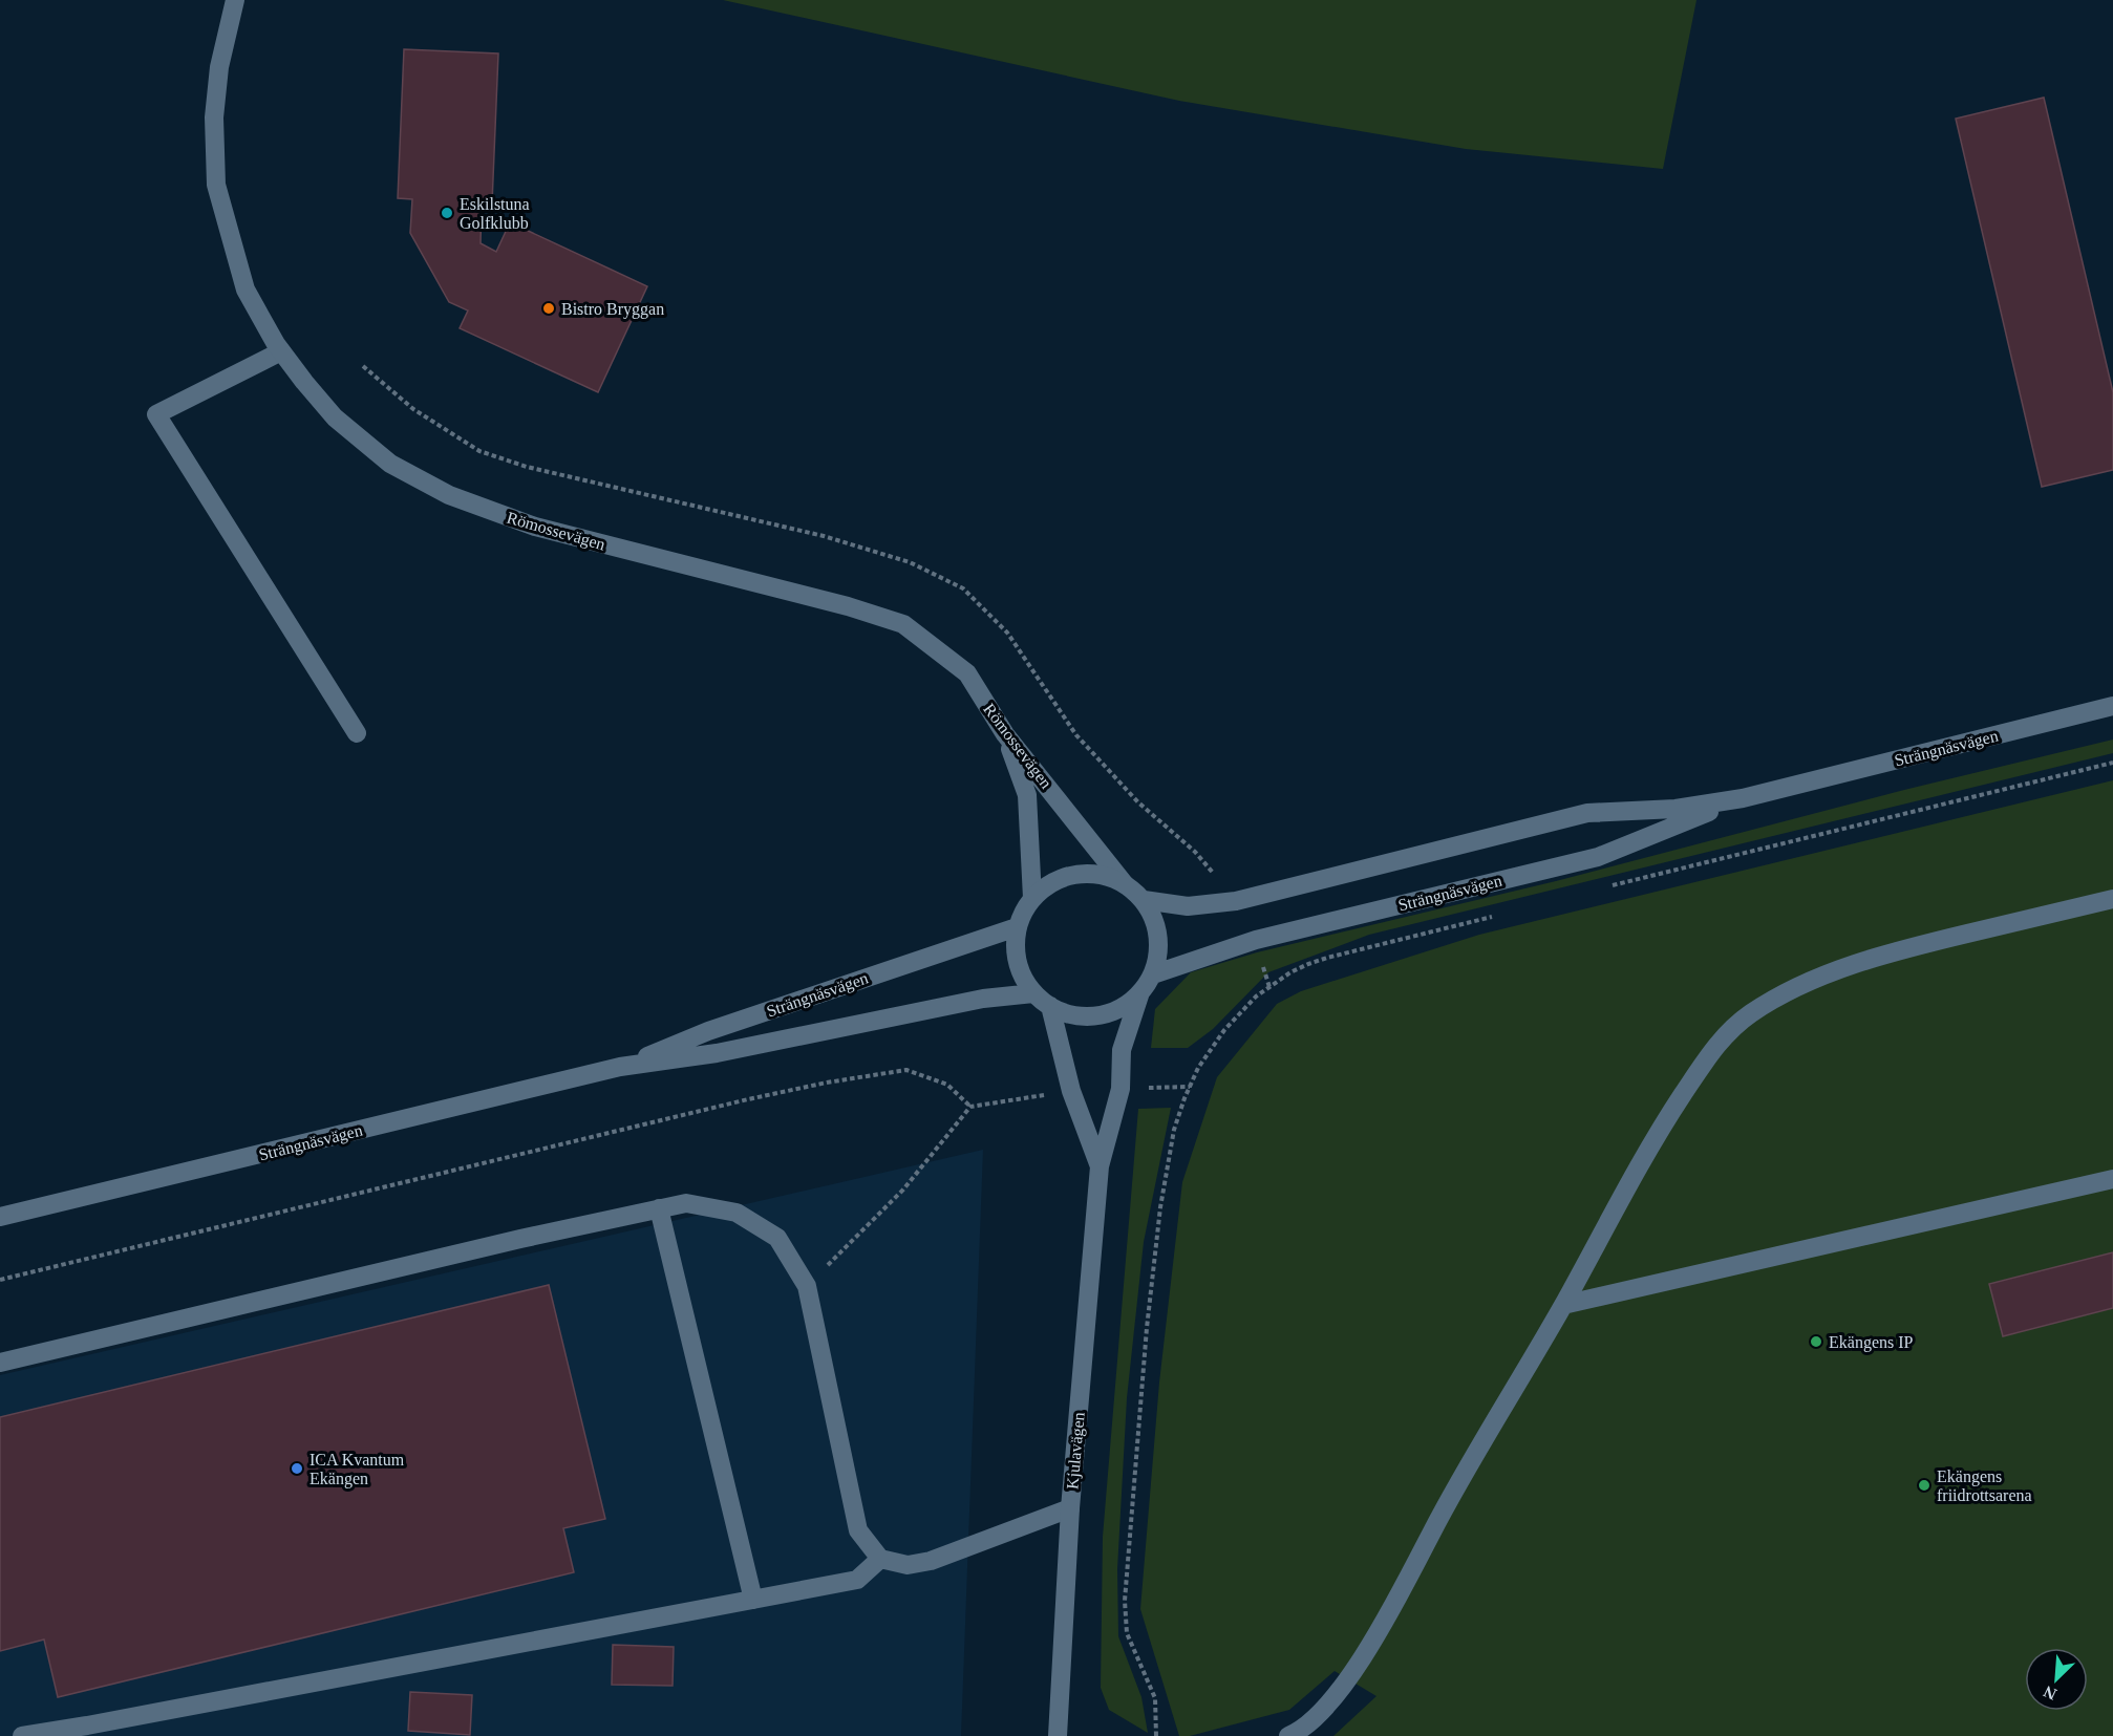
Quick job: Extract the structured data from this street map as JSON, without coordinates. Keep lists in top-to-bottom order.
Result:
{
  "streets": {
    "main road": ["Römossevägen", "Strängnäsvägen", "Kjulavägen"]
  },
  "crossings": [
    ["Römossevägen", "Strängnäsvägen"],
    ["Römossevägen", "Kjulavägen"],
    ["Strängnäsvägen", "Kjulavägen"]
  ],
  "places": [
    "Eskilstuna Golfklubb",
    "Bistro Bryggan",
    "Ekängens IP",
    "ICA Kvantum Ekängen",
    "Ekängens friidrottsarena"
  ],
  "north": "bottom left"
}
